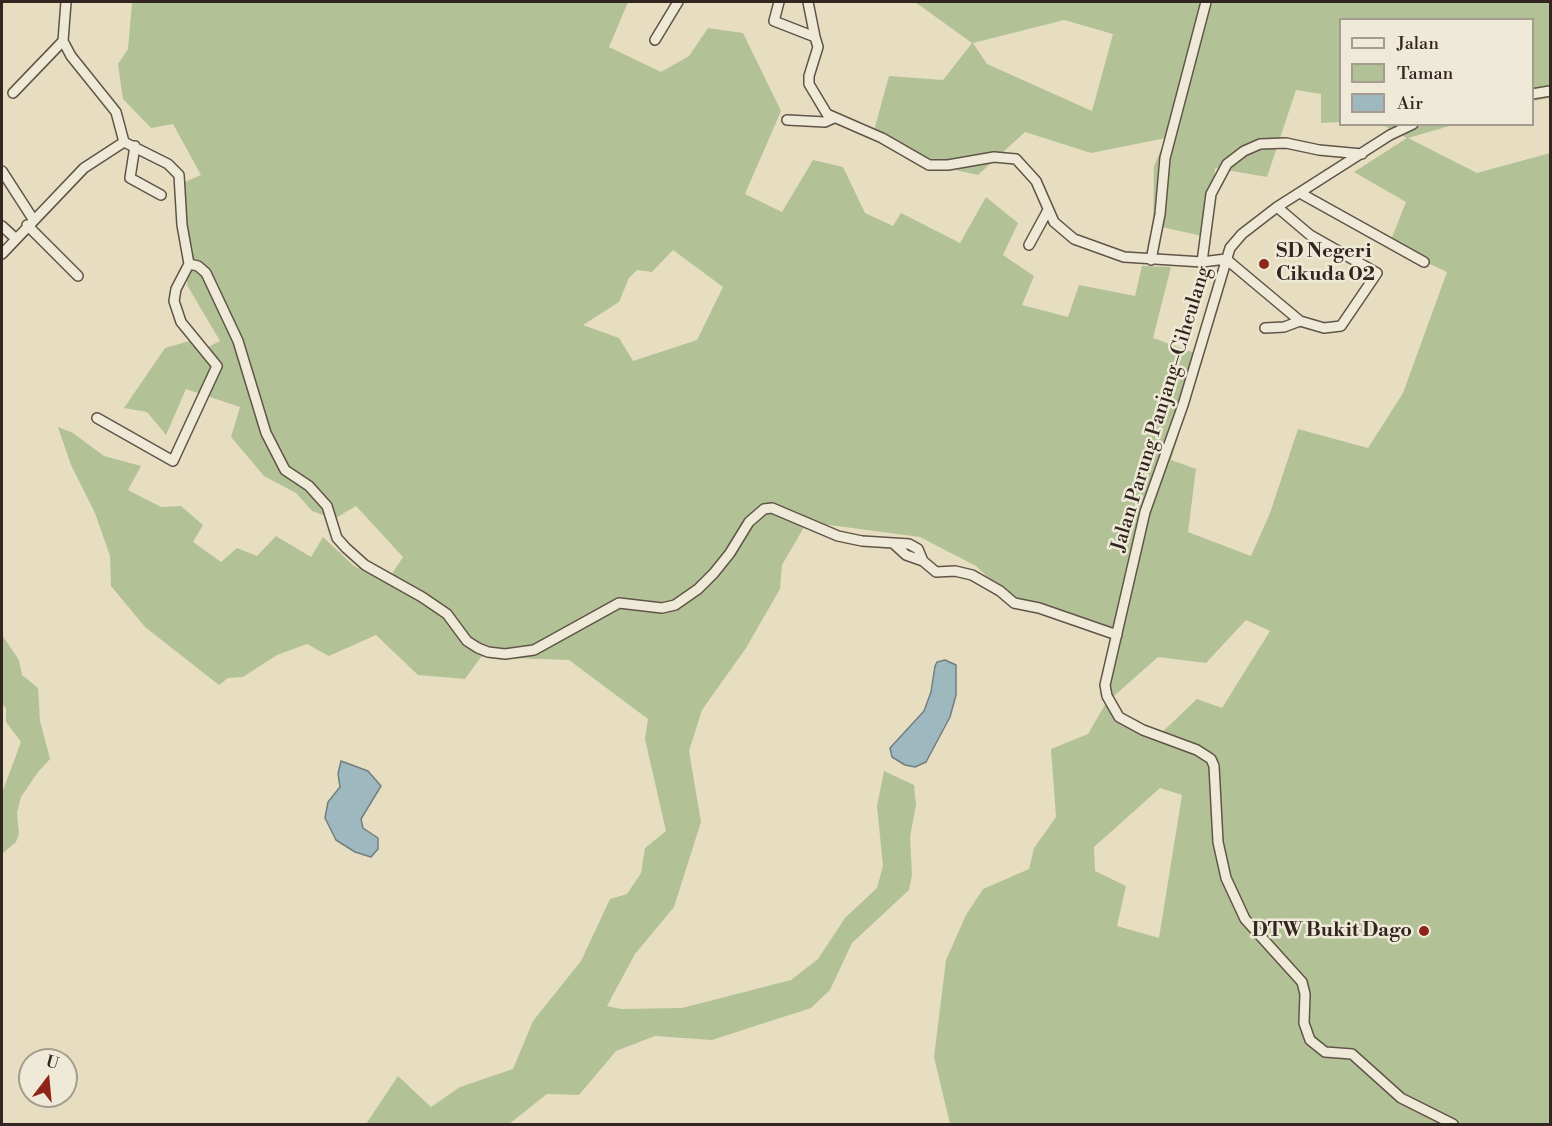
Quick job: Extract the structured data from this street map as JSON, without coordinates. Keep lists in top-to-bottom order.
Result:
{
  "streets": {
    "street": ["Jalan Parung Panjang–Ciheulang"]
  },
  "places": ["SD Negeri Cikuda 02", "DTW Bukit Dago"],
  "legend": ["Jalan", "Taman", "Air"],
  "north": "top"
}
